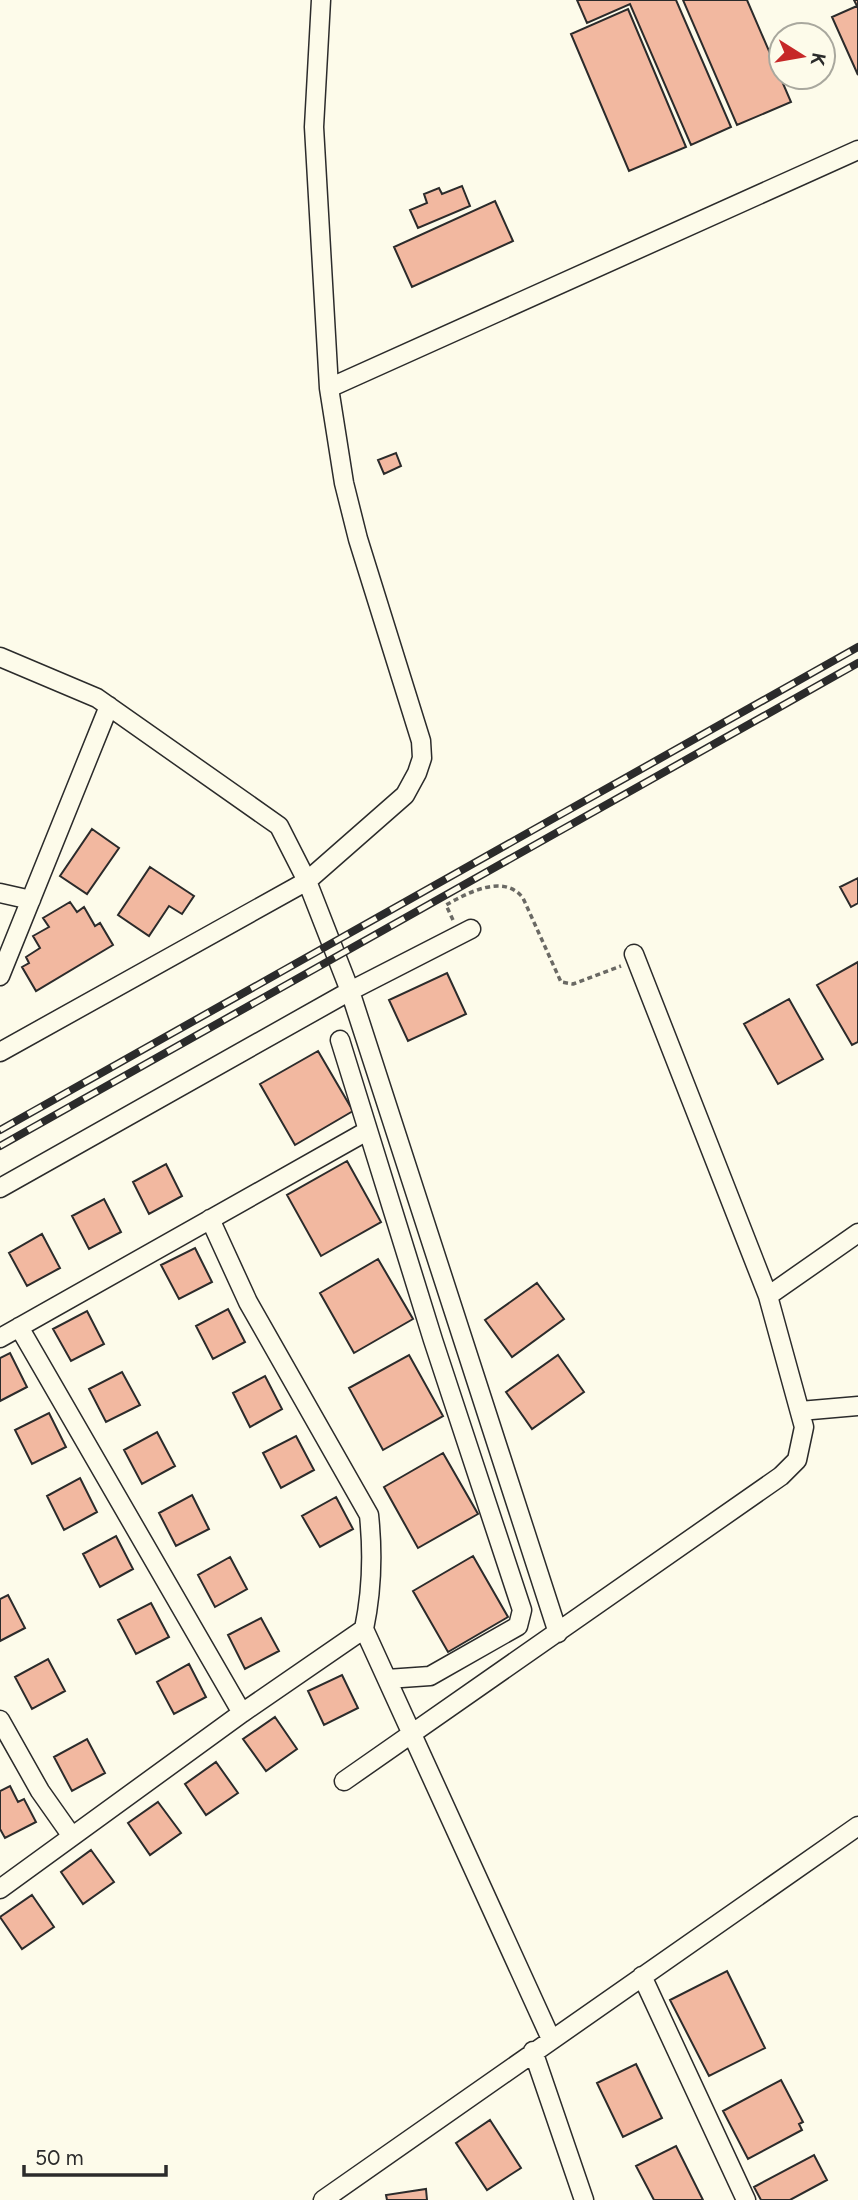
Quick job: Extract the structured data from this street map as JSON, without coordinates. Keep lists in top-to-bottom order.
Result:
{
  "scale_bar": "50 m",
  "north": "right"
}
